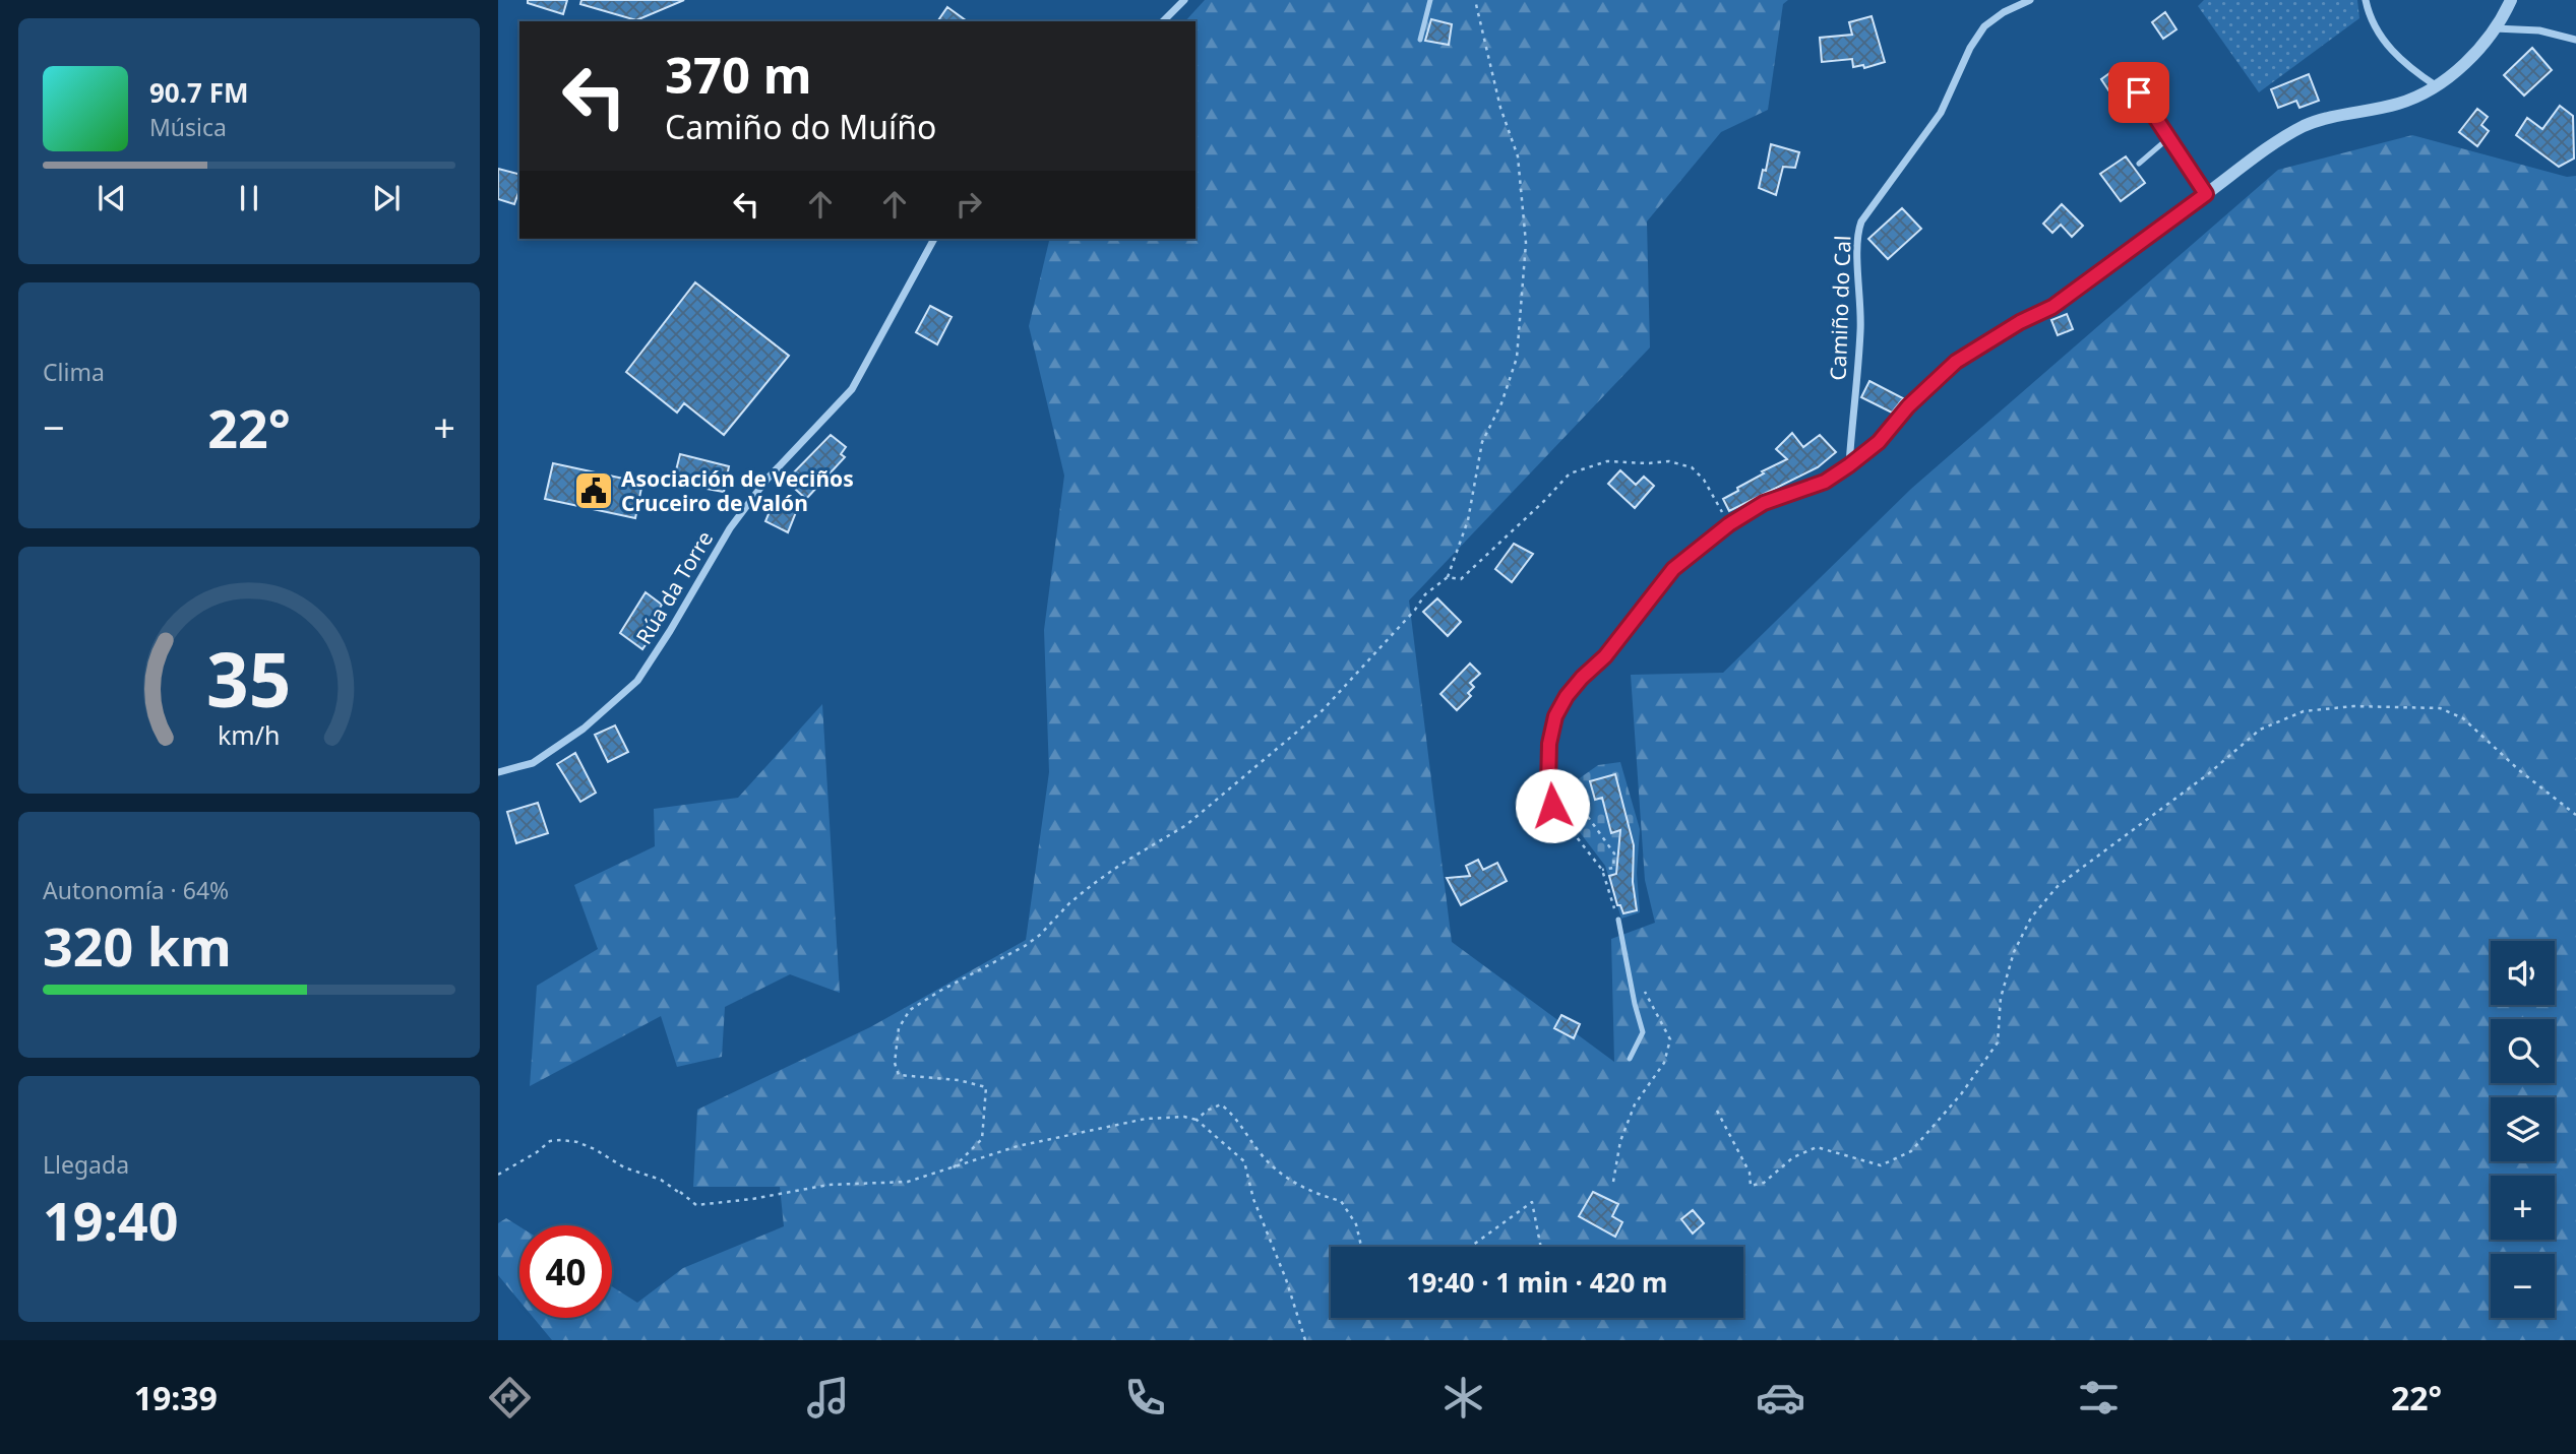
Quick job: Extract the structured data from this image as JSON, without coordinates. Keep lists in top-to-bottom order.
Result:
{
  "streets": {
    "street": ["Camiño do Cal", "Rúa da Torre"]
  },
  "places": {
    "public building": ["Asociación de Veciños Cruceiro de Valón"]
  },
  "page": {
    "turn": ["370 m", "Camiño do Muíño"],
    "song": ["90.7 FM", "Música"],
    "tile": [
      "Clima",
      ["Autonomía · 64%", "320 km"],
      ["Llegada", "19:40"]
    ],
    "heat": ["−", "22°", "+"],
    "map_buttons": ["+", "−"],
    "limit": "40",
    "trip": "19:40 · 1 min · 420 m",
    "tabs": ["19:39", "22°"],
    "gauge": ["35", "km/h"]
  }
}
